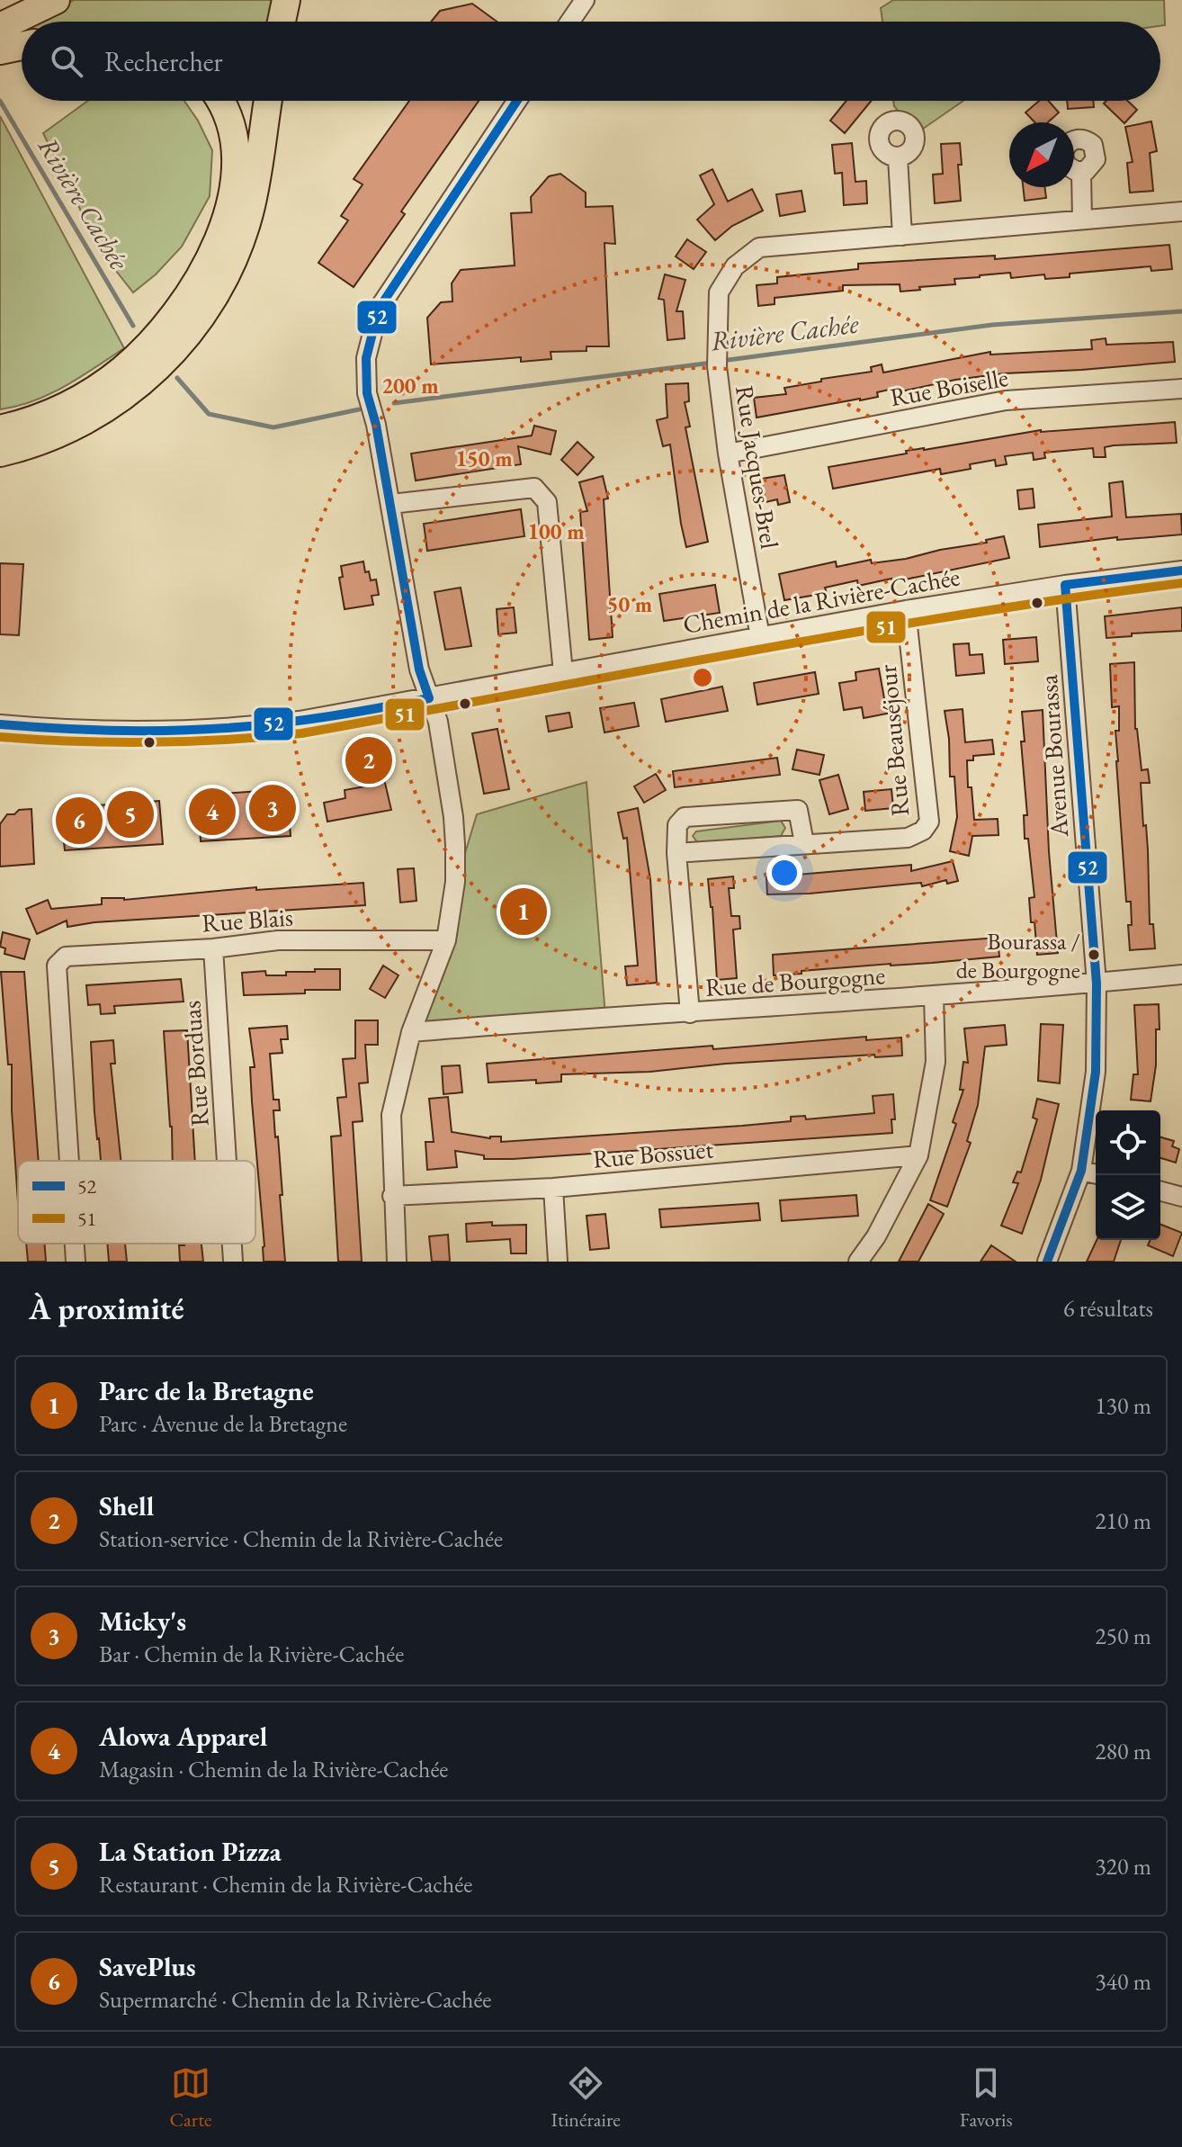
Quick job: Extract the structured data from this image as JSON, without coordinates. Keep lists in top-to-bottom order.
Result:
{
  "streets": {
    "street": [
      "Rue Boiselle",
      "Rue Jacques-Brel",
      "Chemin de la Rivière-Cachée",
      "Rue Beauséjour",
      "Avenue Bourassa",
      "Rue Blais",
      "Rue de Bourgogne",
      "Rue Borduas",
      "Rue Bossuet"
    ]
  },
  "crossings": [
    ["Rue Boiselle", "Rue Jacques-Brel"],
    ["Rue Jacques-Brel", "Chemin de la Rivière-Cachée"],
    ["Chemin de la Rivière-Cachée", "Rue Beauséjour"],
    ["Chemin de la Rivière-Cachée", "Avenue Bourassa"],
    ["Avenue Bourassa", "Rue de Bourgogne"],
    ["Rue Blais", "Rue Borduas"]
  ],
  "water": ["Rivière Cachée"],
  "places": ["Bourassa / de Bourgogne"],
  "lines": ["transit line 52", "transit line 51"],
  "legend": ["52", "51"],
  "north": "bottom left",
  "page": {
    "search": "Rechercher",
    "pins": [
      "2",
      "3",
      "4",
      "5",
      "6",
      "1"
    ],
    "heading": ["À proximité", "6 résultats"],
    "list": [
      {
        "mark": "1",
        "name": "Parc de la Bretagne",
        "note": "Parc · Avenue de la Bretagne",
        "value": "130 m"
      },
      {
        "mark": "2",
        "name": "Shell",
        "note": "Station-service · Chemin de la Rivière-Cachée",
        "value": "210 m"
      },
      {
        "mark": "3",
        "name": "Micky's",
        "note": "Bar · Chemin de la Rivière-Cachée",
        "value": "250 m"
      },
      {
        "mark": "4",
        "name": "Alowa Apparel",
        "note": "Magasin · Chemin de la Rivière-Cachée",
        "value": "280 m"
      },
      {
        "mark": "5",
        "name": "La Station Pizza",
        "note": "Restaurant · Chemin de la Rivière-Cachée",
        "value": "320 m"
      },
      {
        "mark": "6",
        "name": "SavePlus",
        "note": "Supermarché · Chemin de la Rivière-Cachée",
        "value": "340 m"
      }
    ],
    "nav": ["Carte", "Itinéraire", "Favoris"]
  },
  "rings": [
    "200 m",
    "150 m",
    "100 m",
    "50 m"
  ]
}
